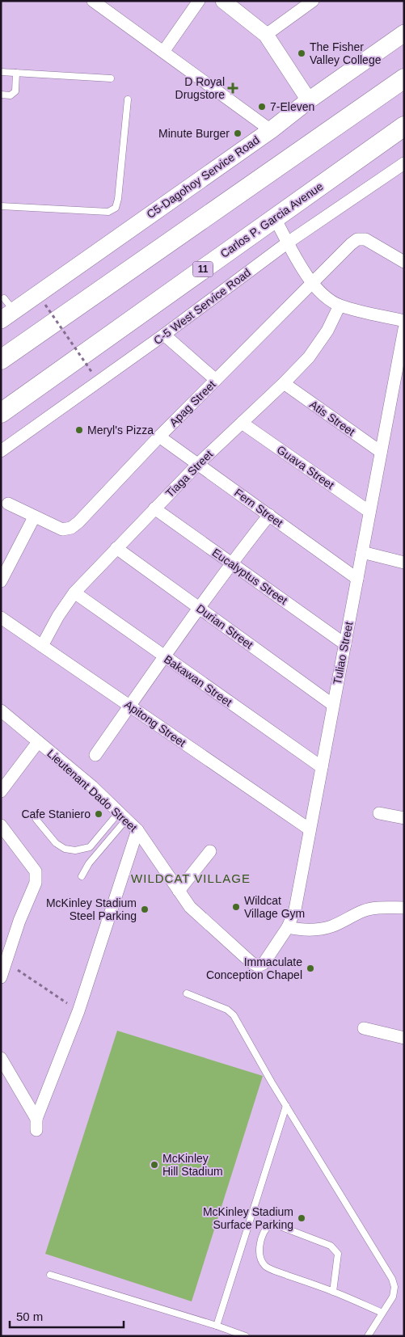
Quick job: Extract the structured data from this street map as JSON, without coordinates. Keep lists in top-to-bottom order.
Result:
{
  "streets": {
    "main road": ["C5-Dagohoy Service Road", "Carlos P. Garcia Avenue", "11"],
    "street": [
      "C-5 West Service Road",
      "Apag Street",
      "Atis Street",
      "Guava Street",
      "Tiaga Street",
      "Fern Street",
      "Eucalyptus Street",
      "Durian Street",
      "Tuliao Street",
      "Bakawan Street",
      "Apitong Street",
      "Lieutenant Dado Street"
    ]
  },
  "crossings": [
    ["Apag Street", "Fern Street"],
    ["Atis Street", "Tiaga Street"],
    ["Atis Street", "Tuliao Street"],
    ["Guava Street", "Tiaga Street"],
    ["Guava Street", "Tuliao Street"],
    ["Tiaga Street", "Fern Street"],
    ["Tiaga Street", "Eucalyptus Street"],
    ["Tiaga Street", "Durian Street"],
    ["Tiaga Street", "Bakawan Street"],
    ["Tiaga Street", "Apitong Street"],
    ["Fern Street", "Tuliao Street"],
    ["Eucalyptus Street", "Tuliao Street"],
    ["Durian Street", "Tuliao Street"],
    ["Tuliao Street", "Bakawan Street"],
    ["Tuliao Street", "Apitong Street"],
    ["Tuliao Street", "Lieutenant Dado Street"]
  ],
  "districts": ["WILDCAT VILLAGE"],
  "places": {
    "other": [
      "The Fisher Valley College",
      "7-Eleven",
      "Minute Burger",
      "Meryl's Pizza",
      "Cafe Staniero",
      "Wildcat Village Gym",
      "McKinley Stadium Steel Parking",
      "Immaculate Conception Chapel",
      "McKinley Hill Stadium",
      "McKinley Stadium Surface Parking"
    ],
    "health": ["D Royal Drugstore"]
  },
  "scale_bar": "50 m"
}
